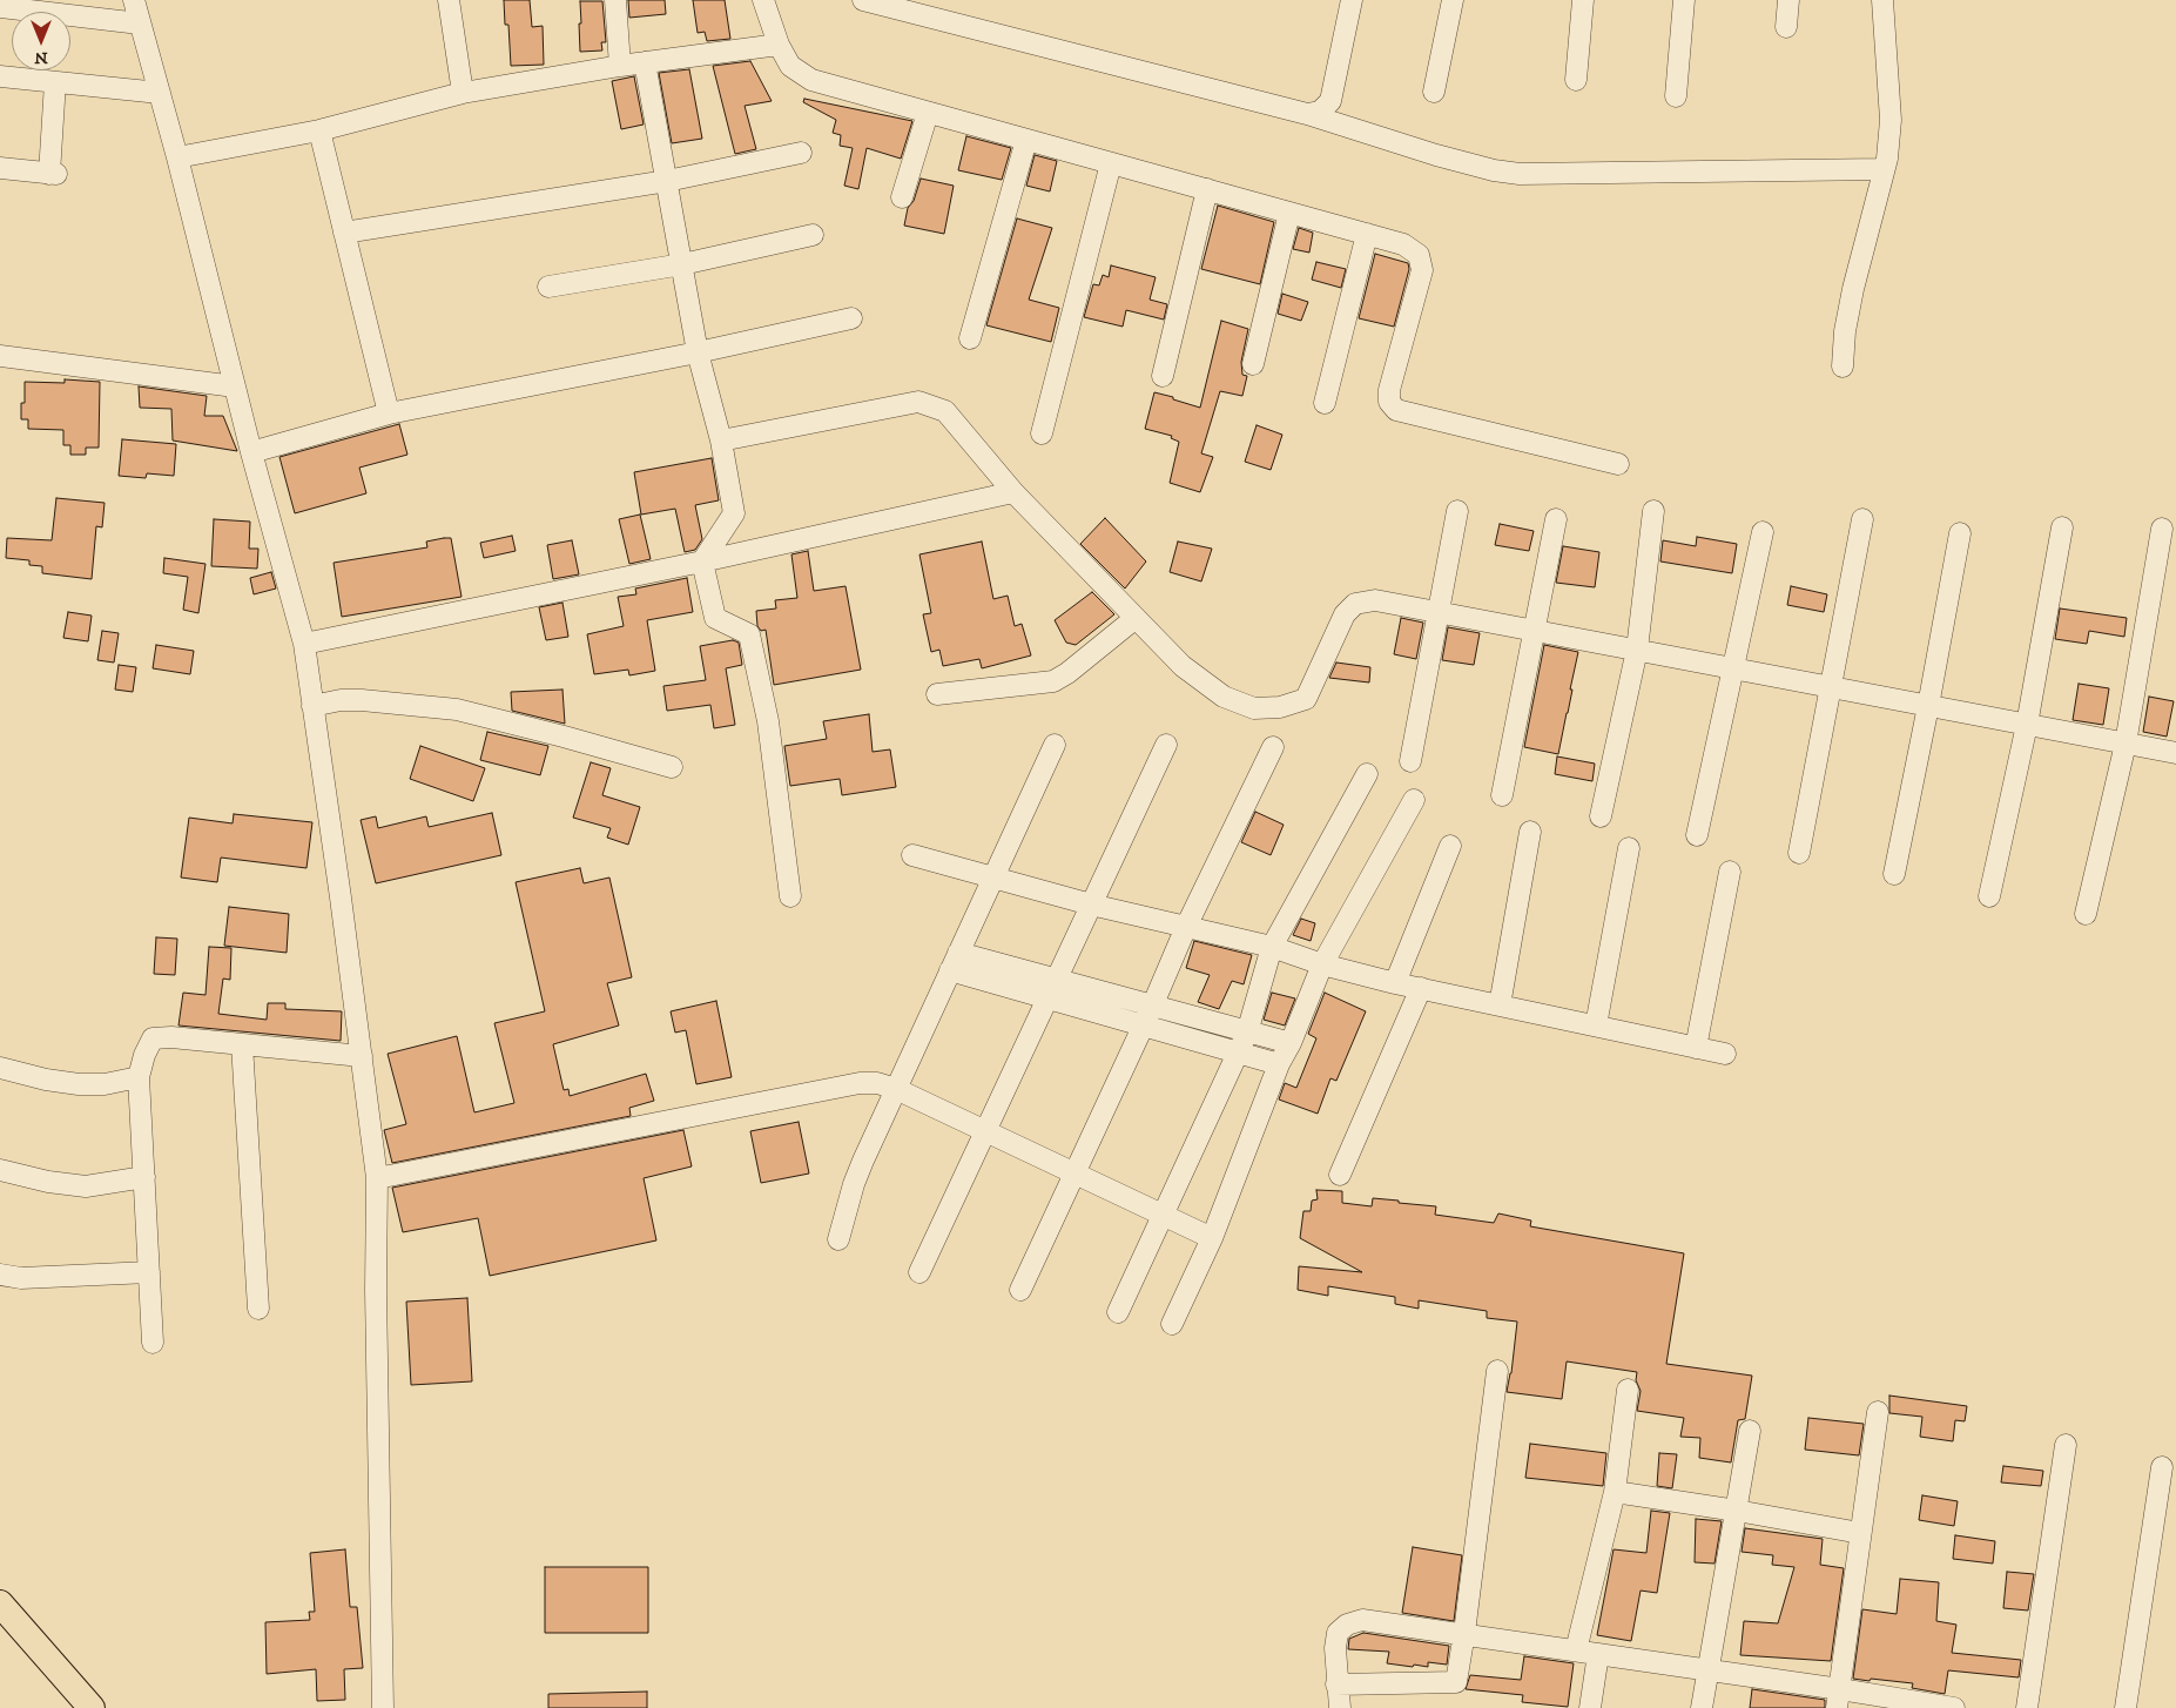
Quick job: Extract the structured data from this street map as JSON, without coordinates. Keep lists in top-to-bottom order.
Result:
{
  "north": "bottom"
}
